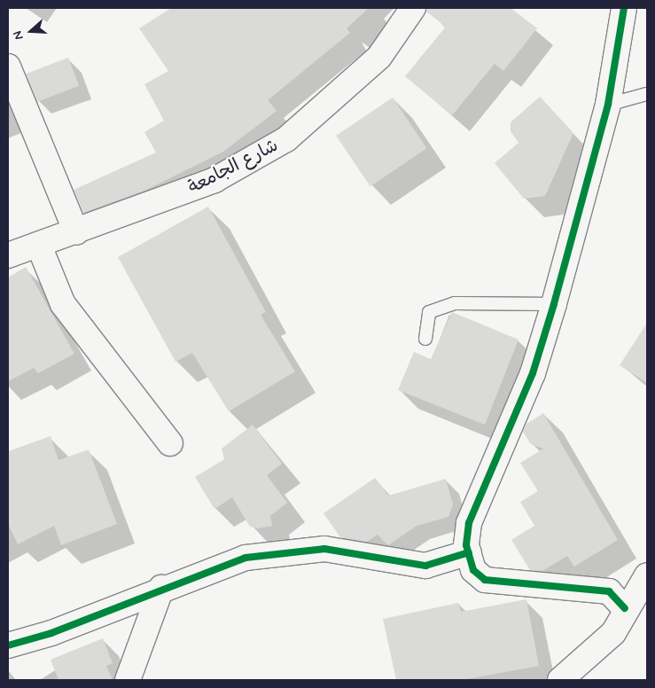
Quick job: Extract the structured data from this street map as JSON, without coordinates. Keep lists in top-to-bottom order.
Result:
{
  "streets": {
    "street": ["شارع الجامعة"]
  },
  "north": "left"
}
